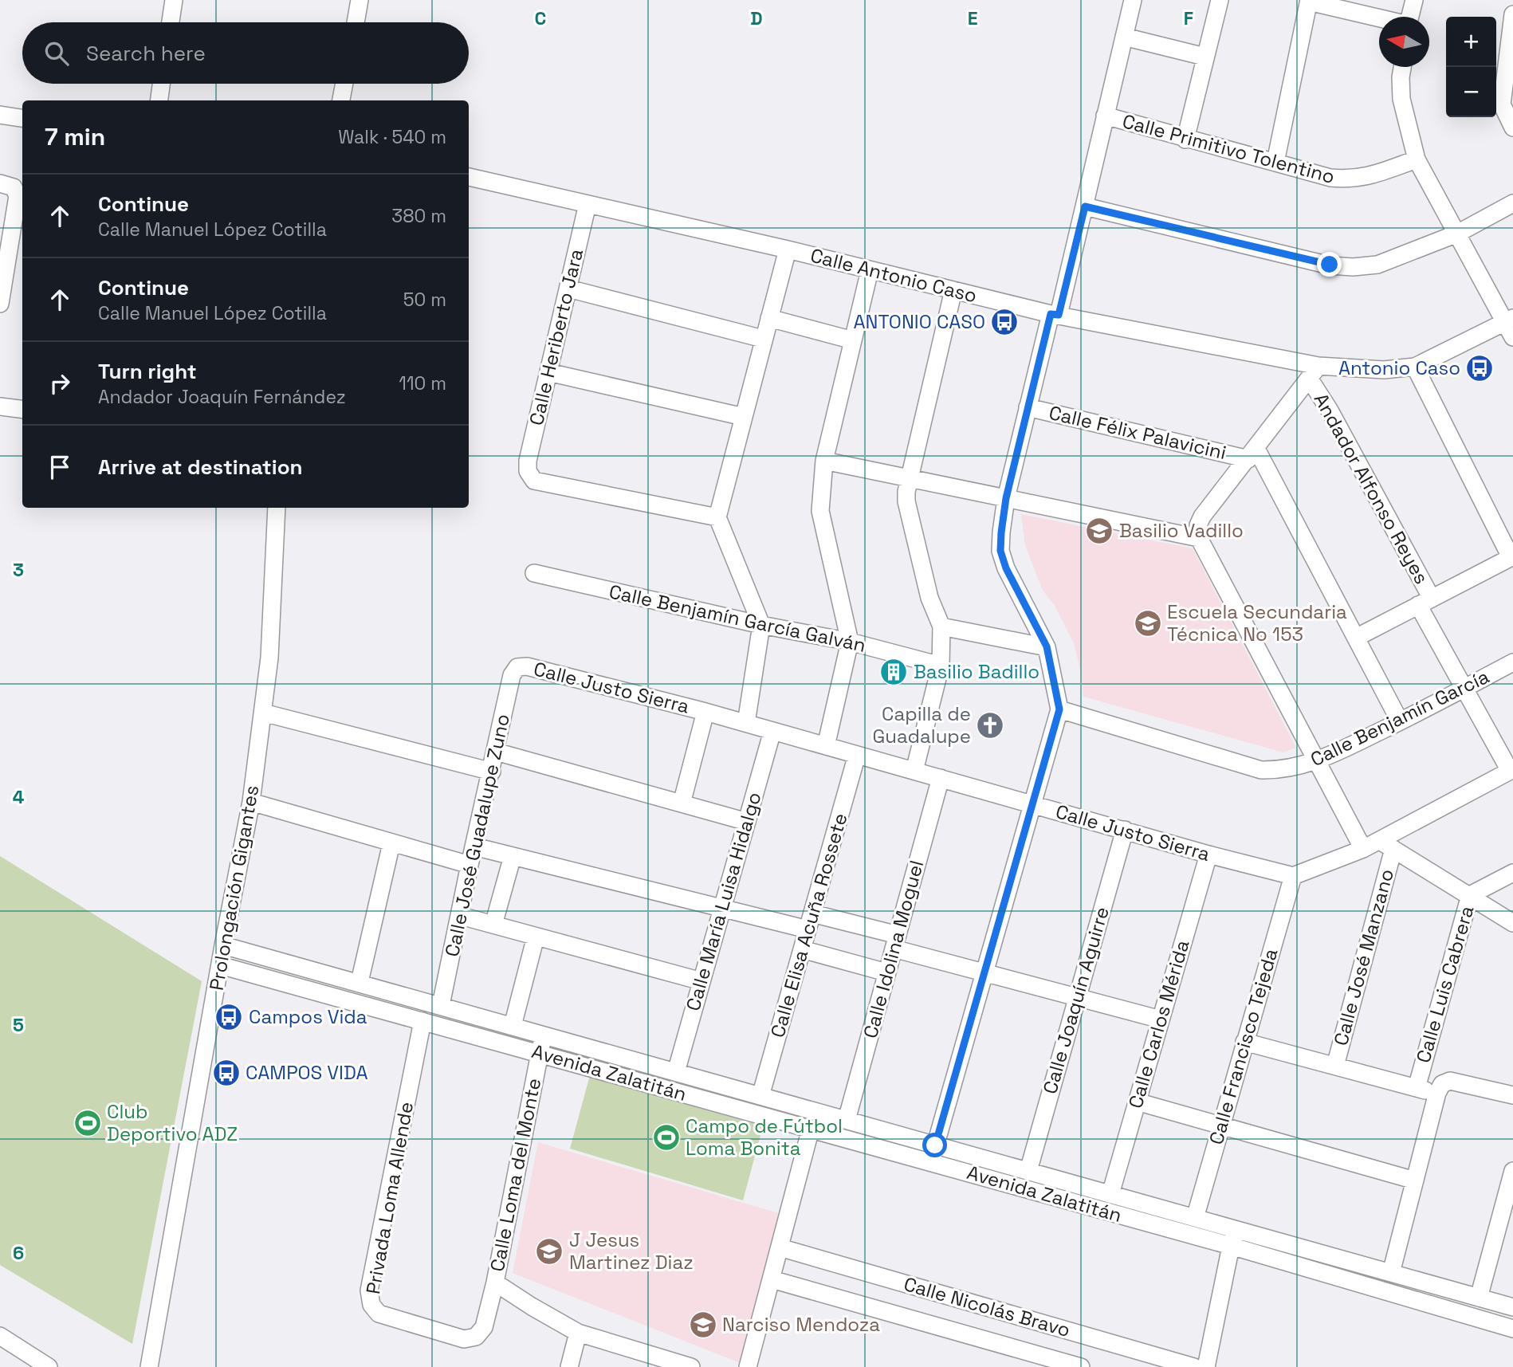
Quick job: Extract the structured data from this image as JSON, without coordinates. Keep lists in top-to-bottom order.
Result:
{
  "streets": {
    "street": [
      "Calle Primitivo Tolentino",
      "Calle Antonio Caso",
      "Calle Heriberto Jara",
      "Calle Félix Palavicini",
      "Andador Alfonso Reyes",
      "Calle Benjamín García Galván",
      "Calle Justo Sierra",
      "Calle Benjamín García",
      "Calle José Guadalupe Zuno",
      "Prolongación Gigantes",
      "Calle María Luisa Hidalgo",
      "Calle Elisa Acuña Rossete",
      "Calle Idolina Moguel",
      "Calle José Manzano",
      "Calle Luis Cabrera",
      "Calle Joaquín Aguirre",
      "Calle Carlos Mérida",
      "Calle Francisco Tejeda",
      "Avenida Zalatitán",
      "Calle Loma del Monte",
      "Privada Loma Allende",
      "Calle Nicolás Bravo"
    ]
  },
  "crossings": [
    ["Calle Antonio Caso", "Calle Heriberto Jara"],
    ["Calle Antonio Caso", "Andador Alfonso Reyes"],
    ["Calle Félix Palavicini", "Calle Benjamín García"],
    ["Andador Alfonso Reyes", "Calle Benjamín García"],
    ["Calle Justo Sierra", "Calle José Guadalupe Zuno"],
    ["Calle Justo Sierra", "Calle María Luisa Hidalgo"],
    ["Calle Justo Sierra", "Calle Elisa Acuña Rossete"],
    ["Calle Justo Sierra", "Calle Idolina Moguel"],
    ["Calle Justo Sierra", "Calle Joaquín Aguirre"],
    ["Calle Justo Sierra", "Calle Carlos Mérida"],
    ["Calle Justo Sierra", "Calle Francisco Tejeda"],
    ["Calle José Guadalupe Zuno", "Avenida Zalatitán"],
    ["Prolongación Gigantes", "Avenida Zalatitán"],
    ["Calle María Luisa Hidalgo", "Avenida Zalatitán"],
    ["Calle Elisa Acuña Rossete", "Avenida Zalatitán"],
    ["Calle Idolina Moguel", "Avenida Zalatitán"],
    ["Calle Luis Cabrera", "Avenida Zalatitán"],
    ["Calle Joaquín Aguirre", "Avenida Zalatitán"],
    ["Calle Carlos Mérida", "Avenida Zalatitán"],
    ["Calle Francisco Tejeda", "Avenida Zalatitán"],
    ["Avenida Zalatitán", "Calle Loma del Monte"],
    ["Avenida Zalatitán", "Privada Loma Allende"],
    ["Calle Loma del Monte", "Privada Loma Allende"]
  ],
  "places": {
    "bus stop": [
      "ANTONIO CASO",
      "Antonio Caso",
      "Campos Vida",
      "CAMPOS VIDA"
    ],
    "school or university": [
      "Basilio Vadillo",
      "Escuela Secundaria Técnica No 153",
      "J Jesus Martinez Diaz",
      "Narciso Mendoza"
    ],
    "building": ["Basilio Badillo"],
    "church": ["Capilla de Guadalupe"],
    "sports": ["Club Deportivo ADZ", "Campo de Fútbol Loma Bonita"]
  },
  "north": "left",
  "page": {
    "map_buttons": ["+", "−"],
    "search": "Search here",
    "heading": ["7 min", "Walk · 540 m"],
    "list": [
      ["Continue", "Calle Manuel López Cotilla", "380 m"],
      ["Continue", "Calle Manuel López Cotilla", "50 m"],
      ["Turn right", "Andador Joaquín Fernández", "110 m"],
      "Arrive at destination"
    ]
  },
  "grid": {
    "columns": [
      "C",
      "D",
      "E",
      "F"
    ],
    "rows": [
      "3",
      "4",
      "5",
      "6"
    ]
  }
}
